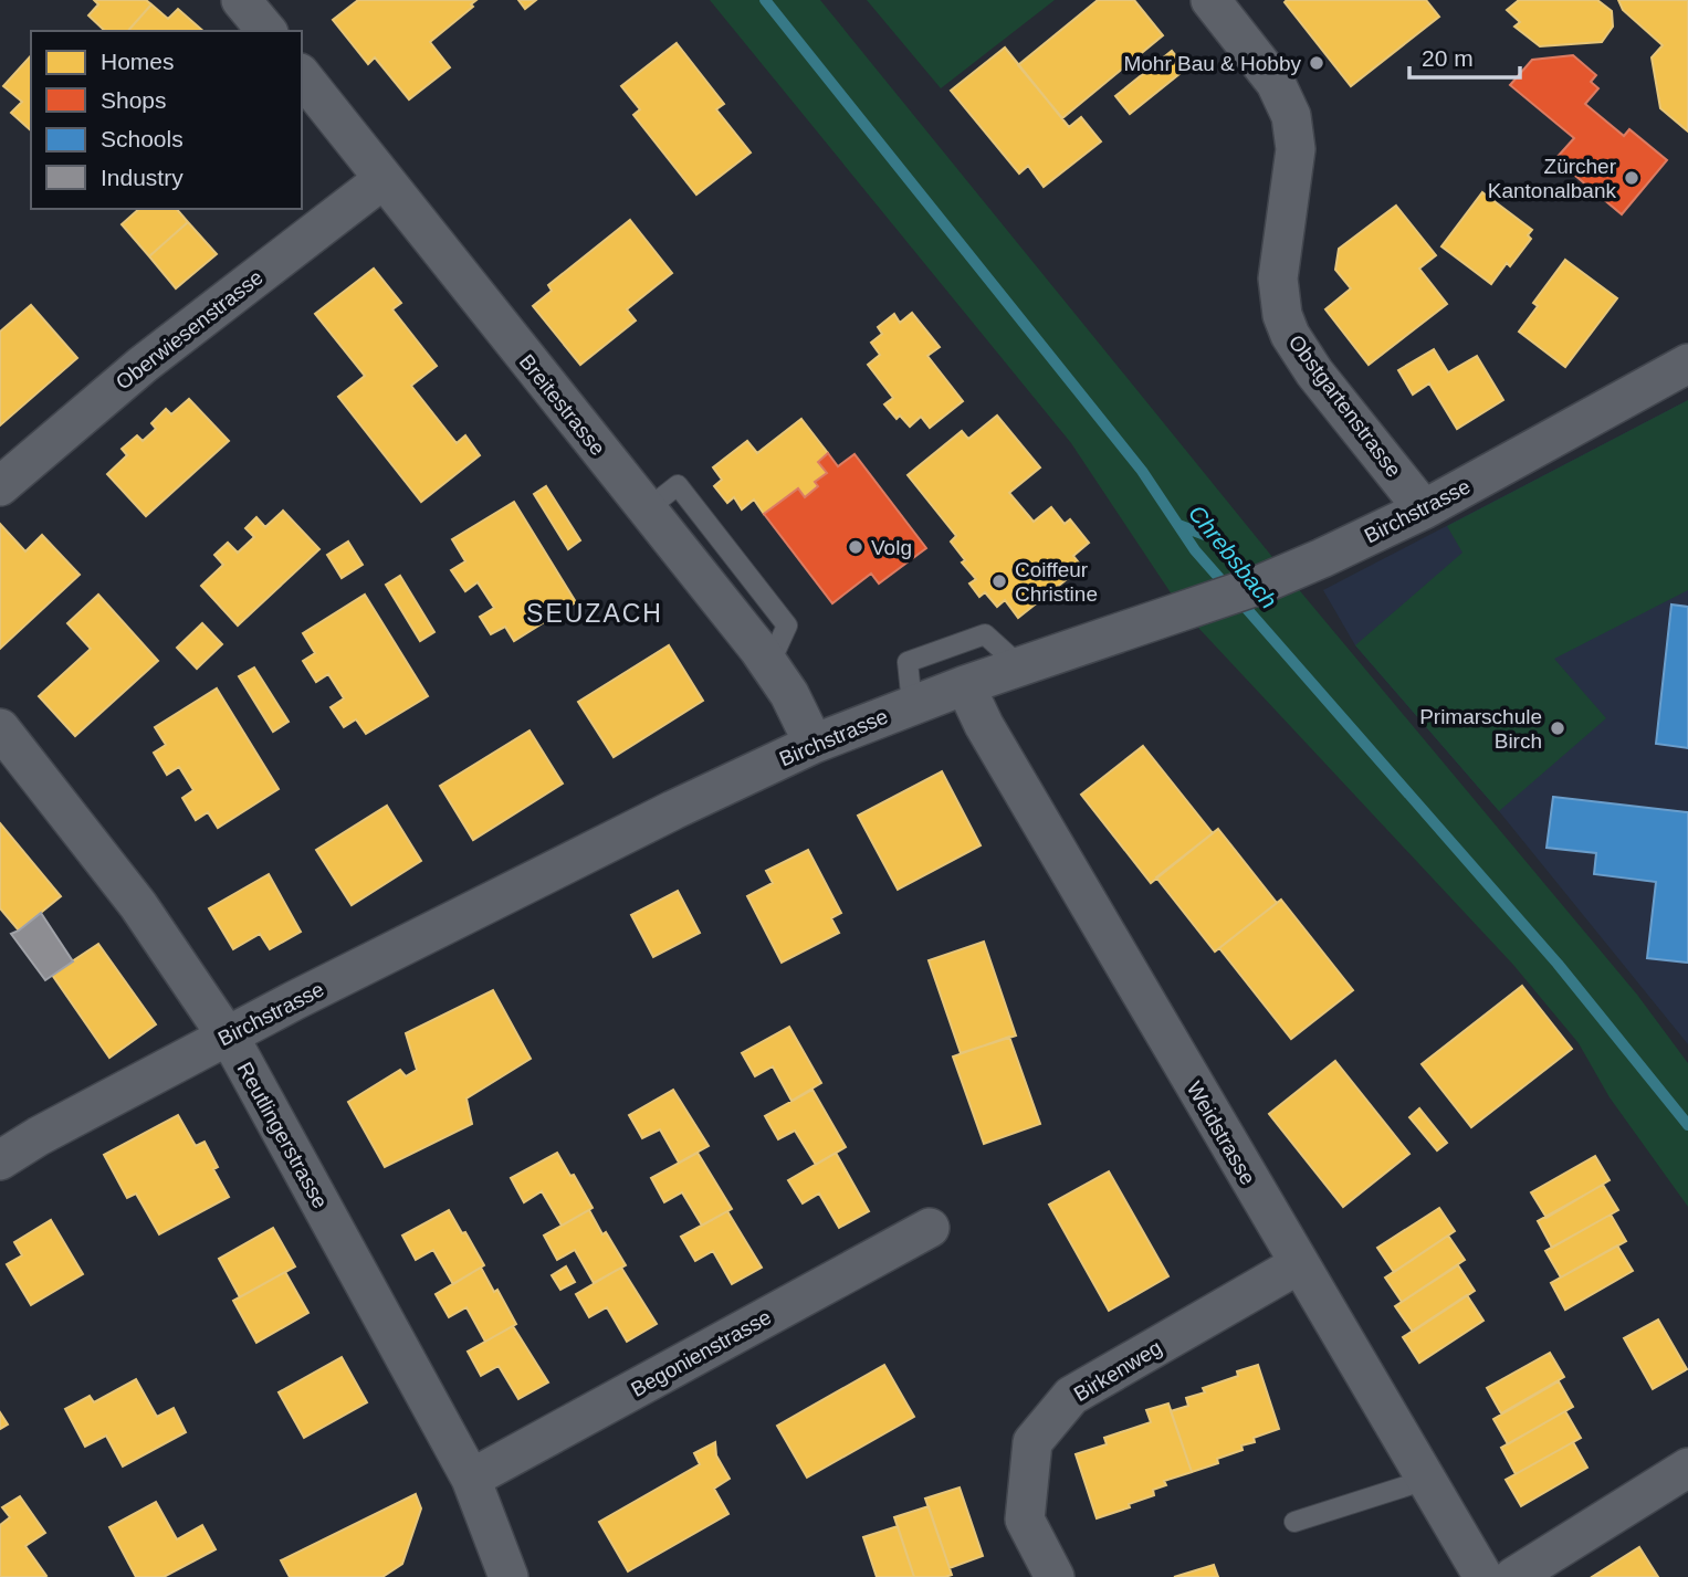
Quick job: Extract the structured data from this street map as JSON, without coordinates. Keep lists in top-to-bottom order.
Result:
{
  "streets": {
    "street": [
      "Oberwiesenstrasse",
      "Breitestrasse",
      "Obstgartenstrasse",
      "Birchstrasse",
      "Weidstrasse",
      "Reutlingerstrasse",
      "Begonienstrasse",
      "Birkenweg"
    ]
  },
  "crossings": [
    ["Oberwiesenstrasse", "Breitestrasse"],
    ["Breitestrasse", "Birchstrasse"],
    ["Obstgartenstrasse", "Birchstrasse"],
    ["Birchstrasse", "Weidstrasse"],
    ["Birchstrasse", "Reutlingerstrasse"],
    ["Weidstrasse", "Birkenweg"],
    ["Reutlingerstrasse", "Begonienstrasse"]
  ],
  "districts": ["SEUZACH"],
  "water": ["Chrebsbach"],
  "places": [
    "Mohr Bau & Hobby",
    "Zürcher Kantonalbank",
    "Volg",
    "Coiffeur Christine",
    "Primarschule Birch"
  ],
  "legend": [
    "Homes",
    "Shops",
    "Schools",
    "Industry"
  ],
  "scale_bar": "20 m"
}
